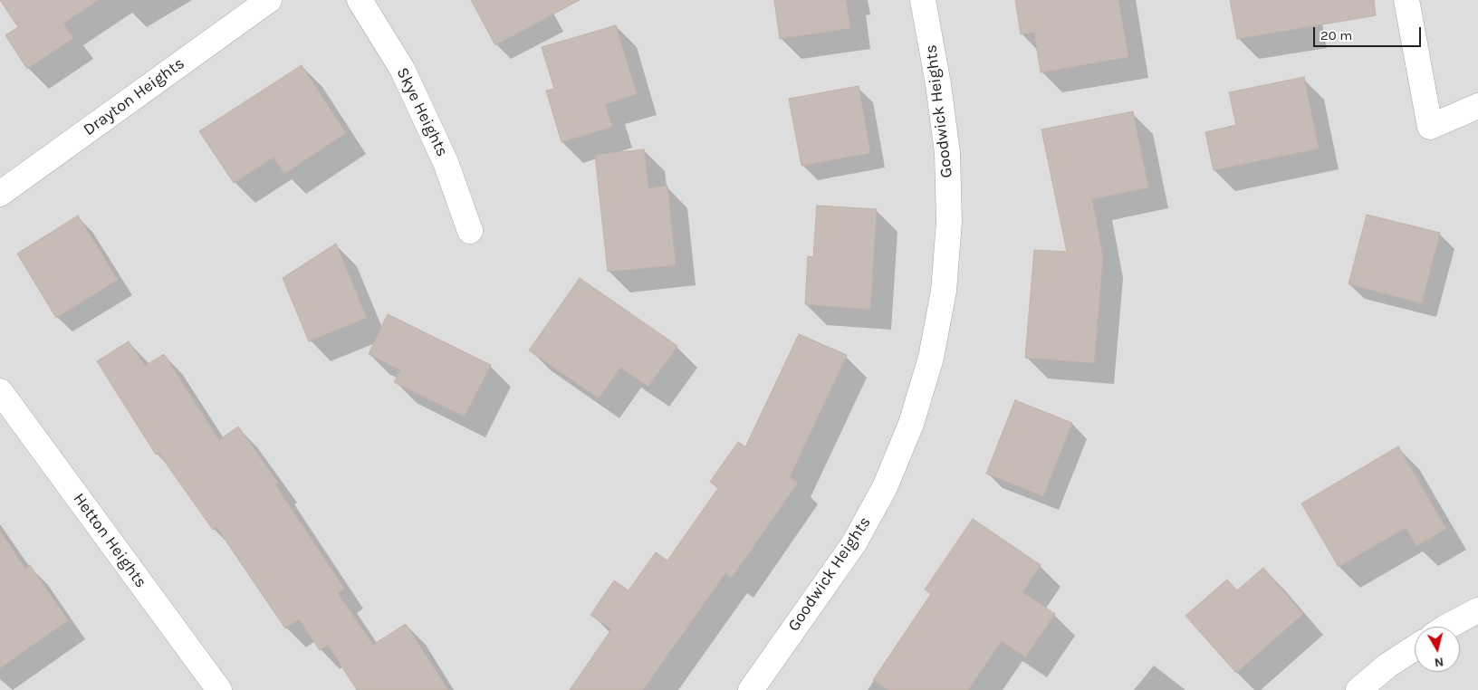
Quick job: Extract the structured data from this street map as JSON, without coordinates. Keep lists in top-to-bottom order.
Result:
{
  "streets": {
    "street": [
      "Drayton Heights",
      "Goodwick Heights",
      "Skye Heights",
      "Hetton Heights"
    ]
  },
  "scale_bar": "20 m",
  "north": "bottom"
}
